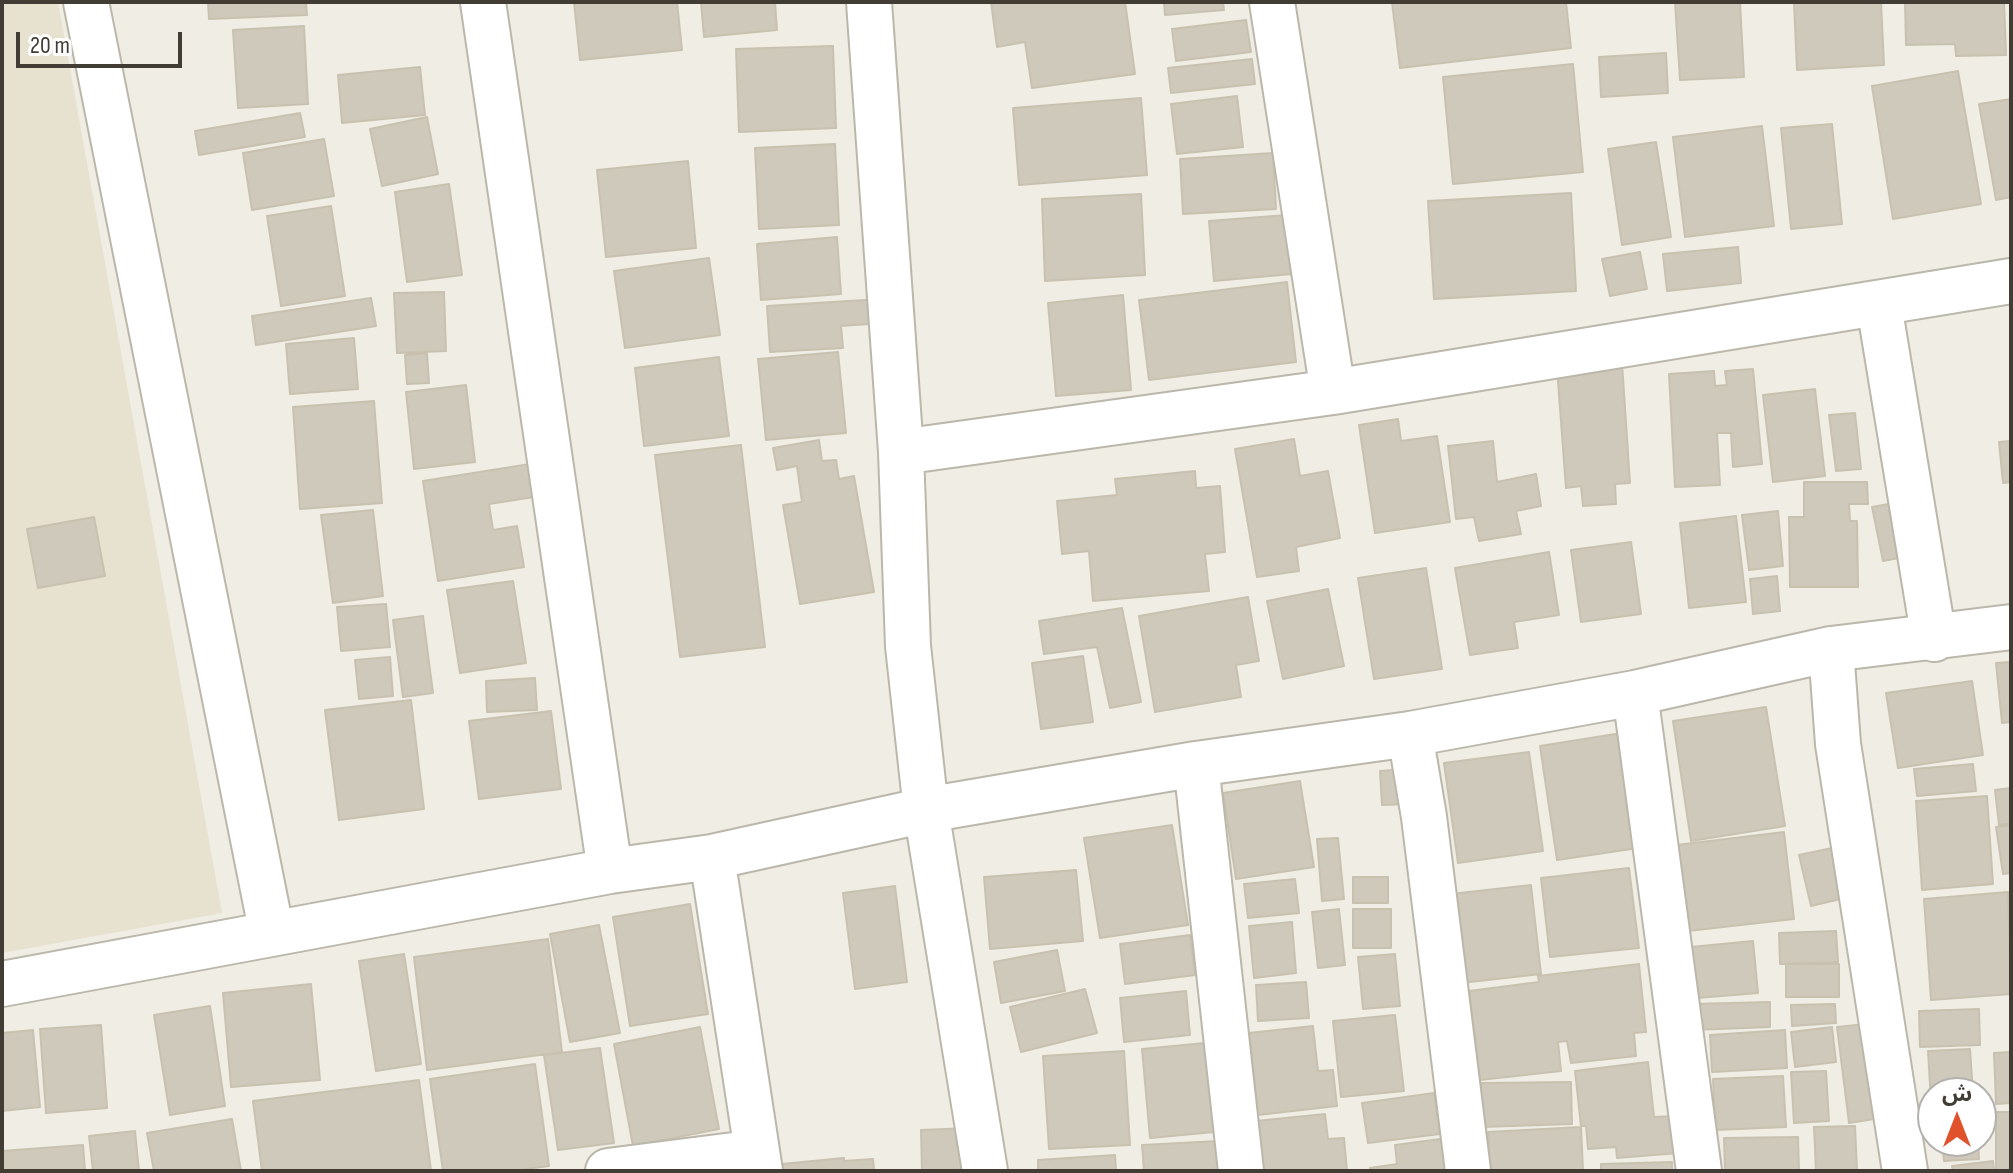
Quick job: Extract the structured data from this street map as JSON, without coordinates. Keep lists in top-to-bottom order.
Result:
{
  "scale_bar": "20 m",
  "north": "top"
}
